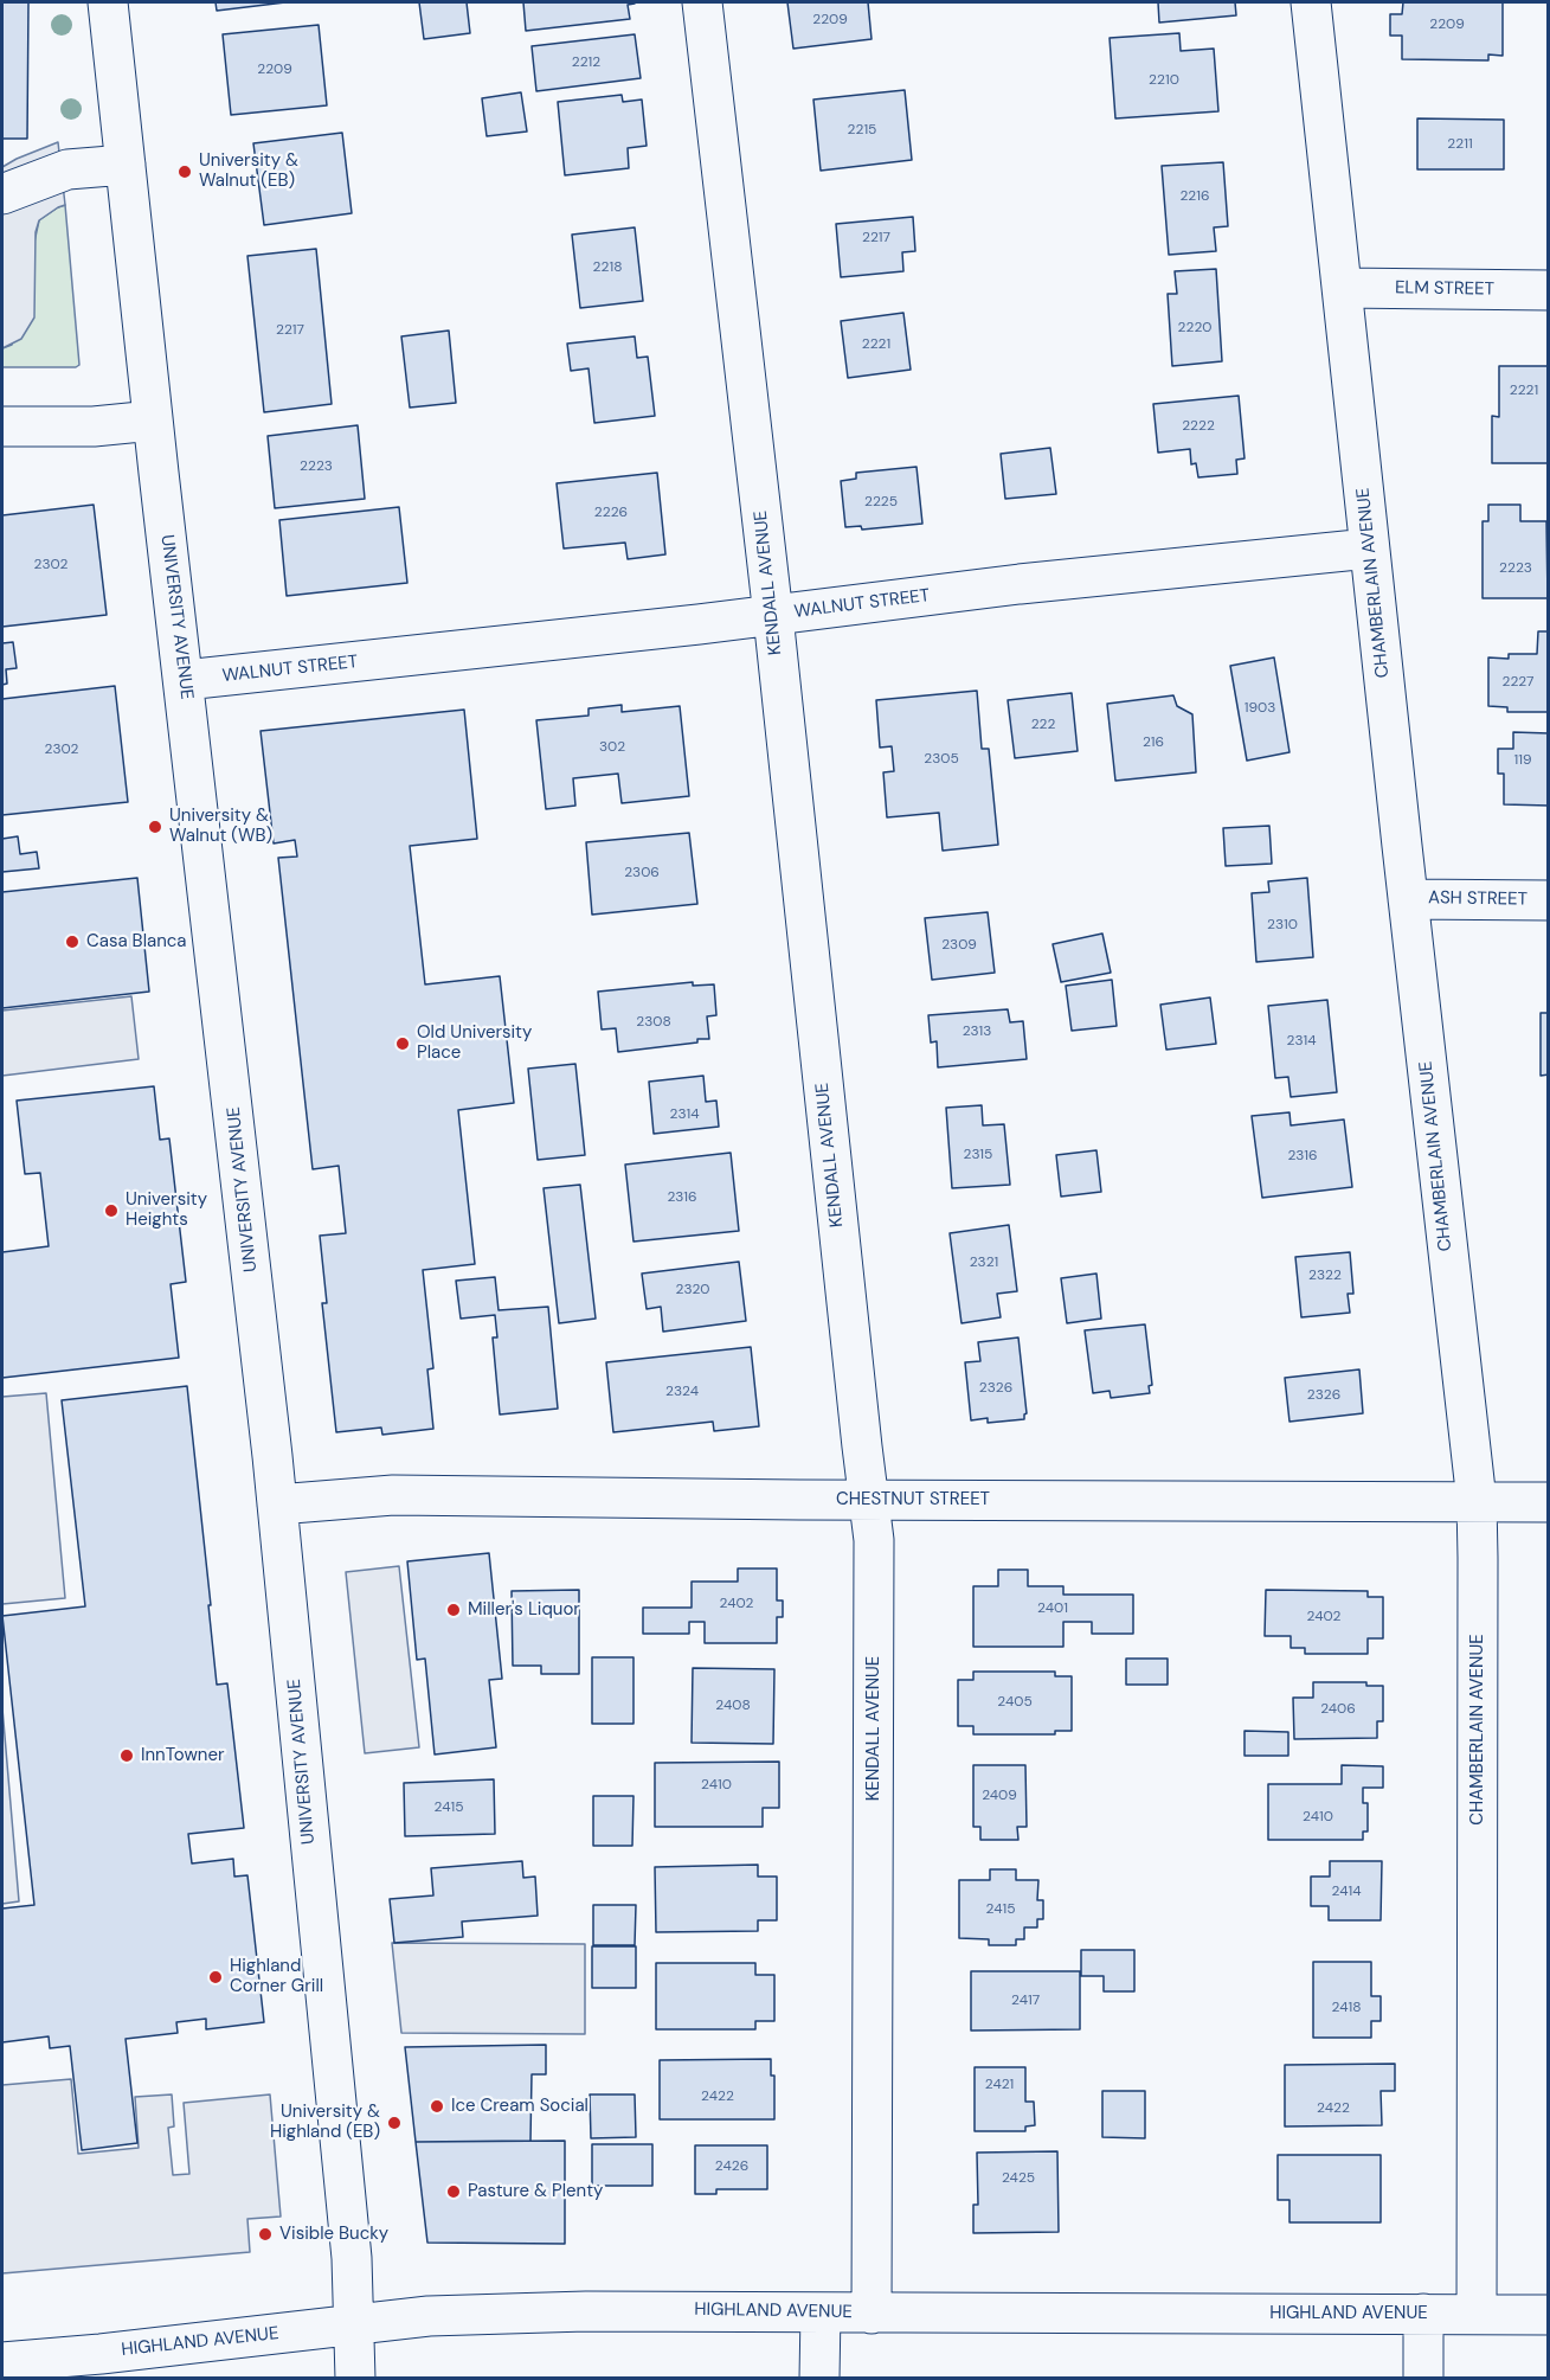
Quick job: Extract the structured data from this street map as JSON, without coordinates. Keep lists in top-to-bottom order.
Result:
{
  "streets": {
    "street": [
      "ELM STREET",
      "KENDALL AVENUE",
      "CHAMBERLAIN AVENUE",
      "WALNUT STREET",
      "UNIVERSITY AVENUE",
      "ASH STREET",
      "CHESTNUT STREET",
      "HIGHLAND AVENUE"
    ]
  },
  "crossings": [
    ["ELM STREET", "CHAMBERLAIN AVENUE"],
    ["KENDALL AVENUE", "WALNUT STREET"],
    ["KENDALL AVENUE", "CHESTNUT STREET"],
    ["KENDALL AVENUE", "HIGHLAND AVENUE"],
    ["CHAMBERLAIN AVENUE", "WALNUT STREET"],
    ["CHAMBERLAIN AVENUE", "ASH STREET"],
    ["CHAMBERLAIN AVENUE", "CHESTNUT STREET"],
    ["CHAMBERLAIN AVENUE", "HIGHLAND AVENUE"],
    ["WALNUT STREET", "UNIVERSITY AVENUE"],
    ["UNIVERSITY AVENUE", "CHESTNUT STREET"],
    ["UNIVERSITY AVENUE", "HIGHLAND AVENUE"]
  ],
  "places": [
    "University & Walnut (EB)",
    "University & Walnut (WB)",
    "Casa Blanca",
    "Old University Place",
    "University Heights",
    "Miller's Liquor",
    "InnTowner",
    "Highland Corner Grill",
    "Ice Cream Social",
    "University & Highland (EB)",
    "Pasture & Plenty",
    "Visible Bucky"
  ],
  "house_numbers": [
    "2209",
    "2209",
    "2212",
    "2209",
    "2210",
    "2215",
    "2211",
    "2216",
    "2217",
    "2218",
    "2220",
    "2217",
    "2221",
    "2221",
    "2222",
    "2223",
    "2225",
    "2226",
    "2302",
    "2223",
    "2227",
    "1903",
    "222",
    "216",
    "302",
    "2302",
    "2305",
    "119",
    "2306",
    "2310",
    "2309",
    "2308",
    "2313",
    "2314",
    "2314",
    "2315",
    "2316",
    "2316",
    "2321",
    "2322",
    "2320",
    "2326",
    "2324",
    "2326",
    "2402",
    "2401",
    "2402",
    "2405",
    "2408",
    "2406",
    "2410",
    "2409",
    "2415",
    "2410",
    "2414",
    "2415",
    "2417",
    "2418",
    "2421",
    "2422",
    "2422",
    "2426",
    "2425"
  ]
}
